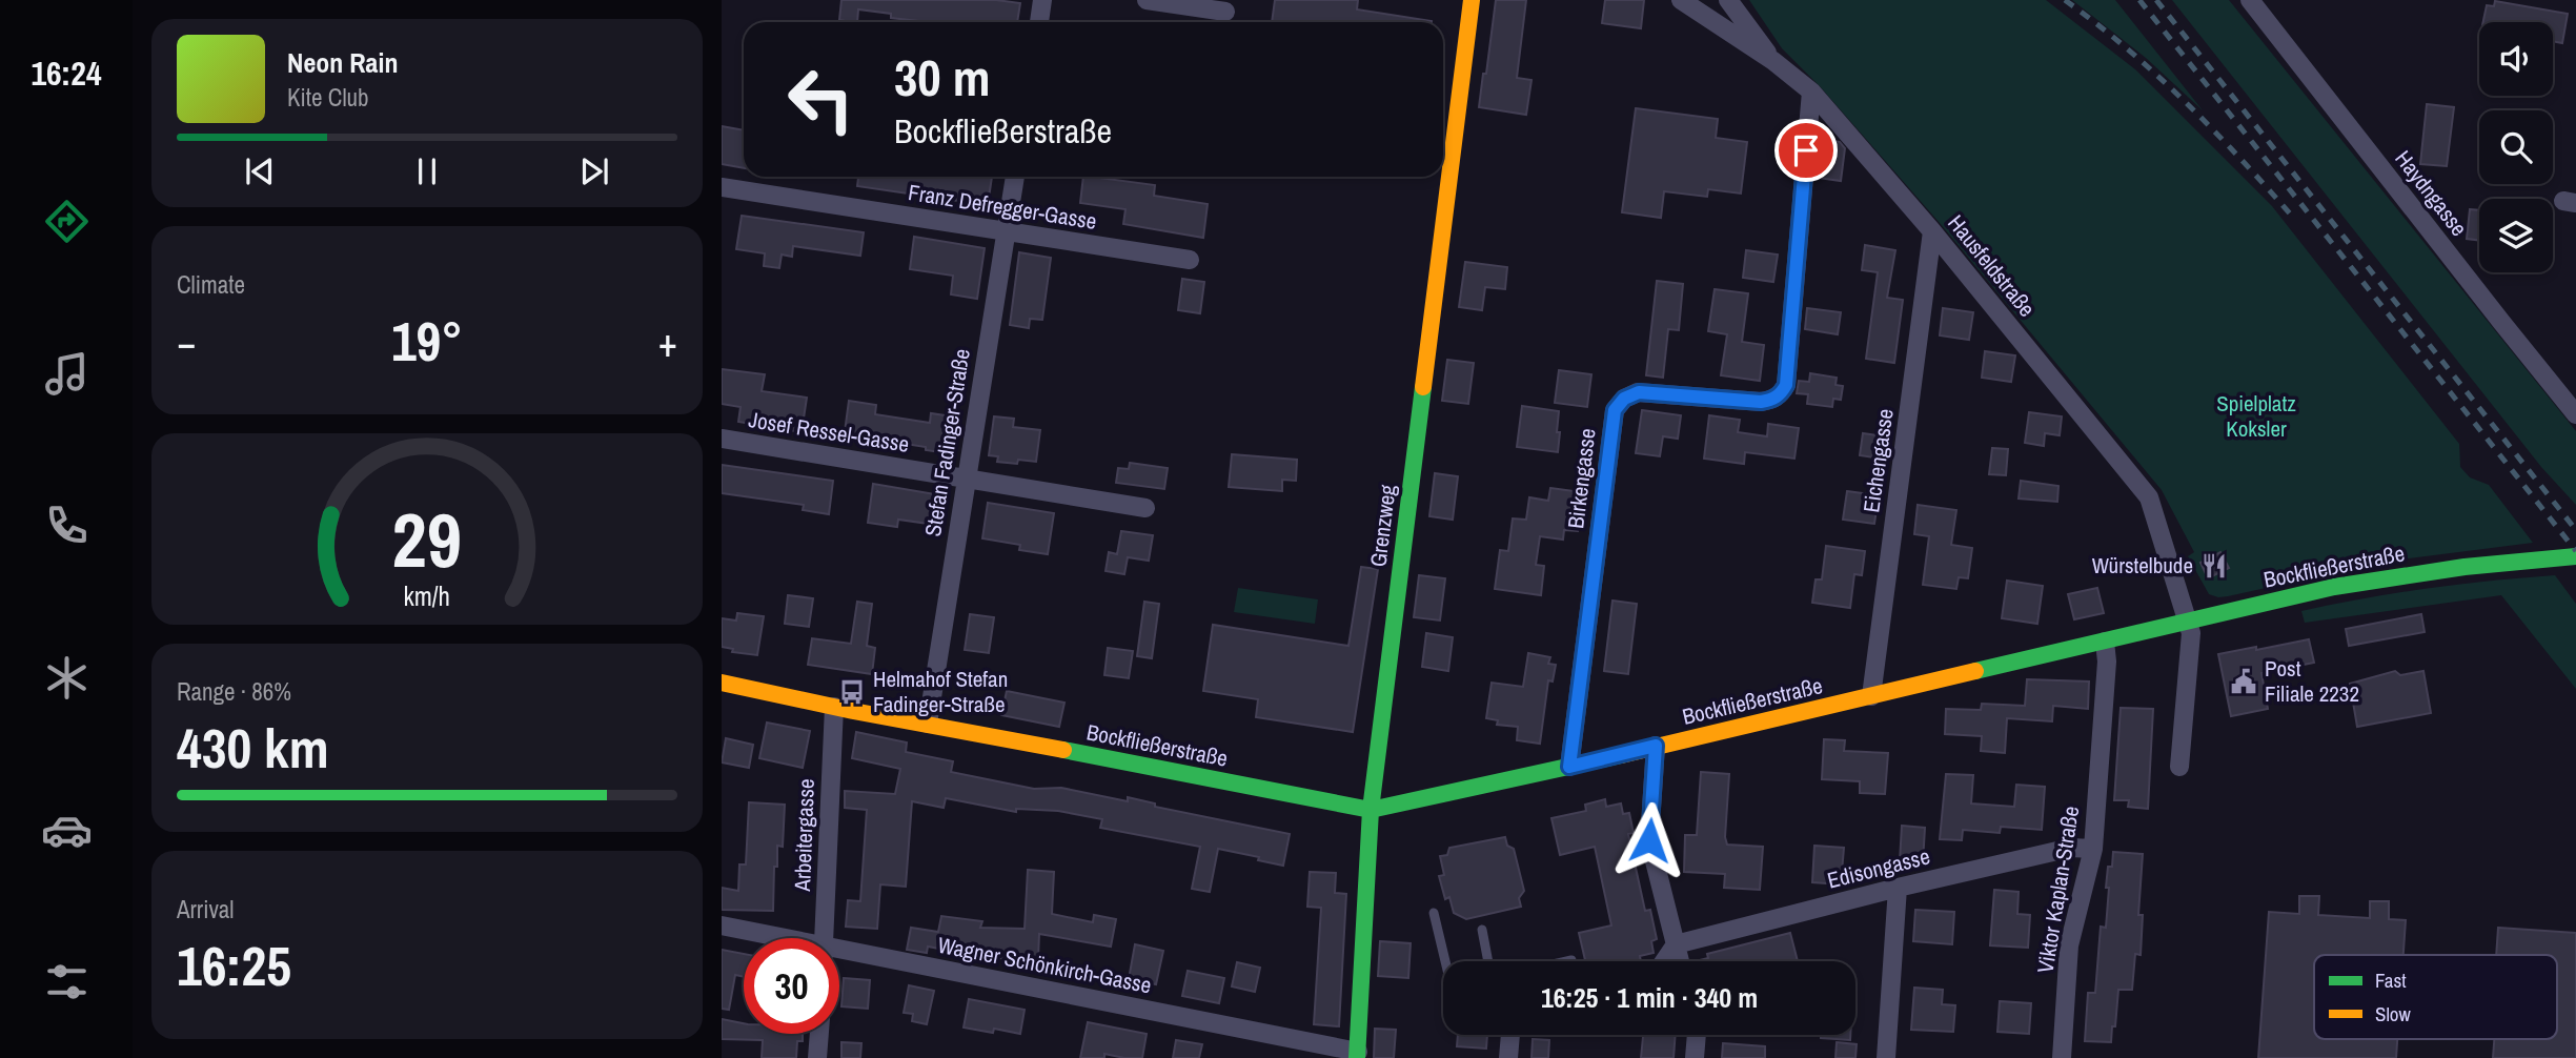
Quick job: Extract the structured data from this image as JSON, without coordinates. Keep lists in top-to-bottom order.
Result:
{
  "streets": {
    "main road": ["Grenzweg", "Bockfließerstraße"],
    "street": [
      "Haydngasse",
      "Franz Defregger-Gasse",
      "Hausfeldstraße",
      "Josef Ressel-Gasse",
      "Stefan Fadinger-Straße",
      "Eichengasse",
      "Birkengasse",
      "Arbeitergasse",
      "Edisongasse",
      "Viktor Kaplan-Straße",
      "Wagner Schönkirch-Gasse"
    ]
  },
  "crossings": [
    ["Franz Defregger-Gasse", "Stefan Fadinger-Straße"],
    ["Hausfeldstraße", "Eichengasse"],
    ["Hausfeldstraße", "Birkengasse"],
    ["Hausfeldstraße", "Bockfließerstraße"],
    ["Josef Ressel-Gasse", "Stefan Fadinger-Straße"],
    ["Stefan Fadinger-Straße", "Bockfließerstraße"],
    ["Eichengasse", "Bockfließerstraße"],
    ["Birkengasse", "Bockfließerstraße"],
    ["Grenzweg", "Bockfließerstraße"],
    ["Grenzweg", "Wagner Schönkirch-Gasse"],
    ["Bockfließerstraße", "Arbeitergasse"],
    ["Bockfließerstraße", "Viktor Kaplan-Straße"],
    ["Edisongasse", "Viktor Kaplan-Straße"]
  ],
  "parks": ["Spielplatz Koksler"],
  "places": {
    "restaurant": ["Würstelbude"],
    "public building": ["Post Filiale 2232"],
    "bus stop": ["Helmahof Stefan Fadinger-Straße"]
  },
  "legend": ["Fast", "Slow"],
  "page": {
    "tabs": "16:24",
    "turn": ["30 m", "Bockfließerstraße"],
    "song": ["Neon Rain", "Kite Club"],
    "tile": [
      "Climate",
      ["Range · 86%", "430 km"],
      ["Arrival", "16:25"]
    ],
    "heat": ["−", "19°", "+"],
    "limit": "30",
    "trip": "16:25 · 1 min · 340 m",
    "gauge": ["29", "km/h"]
  }
}
